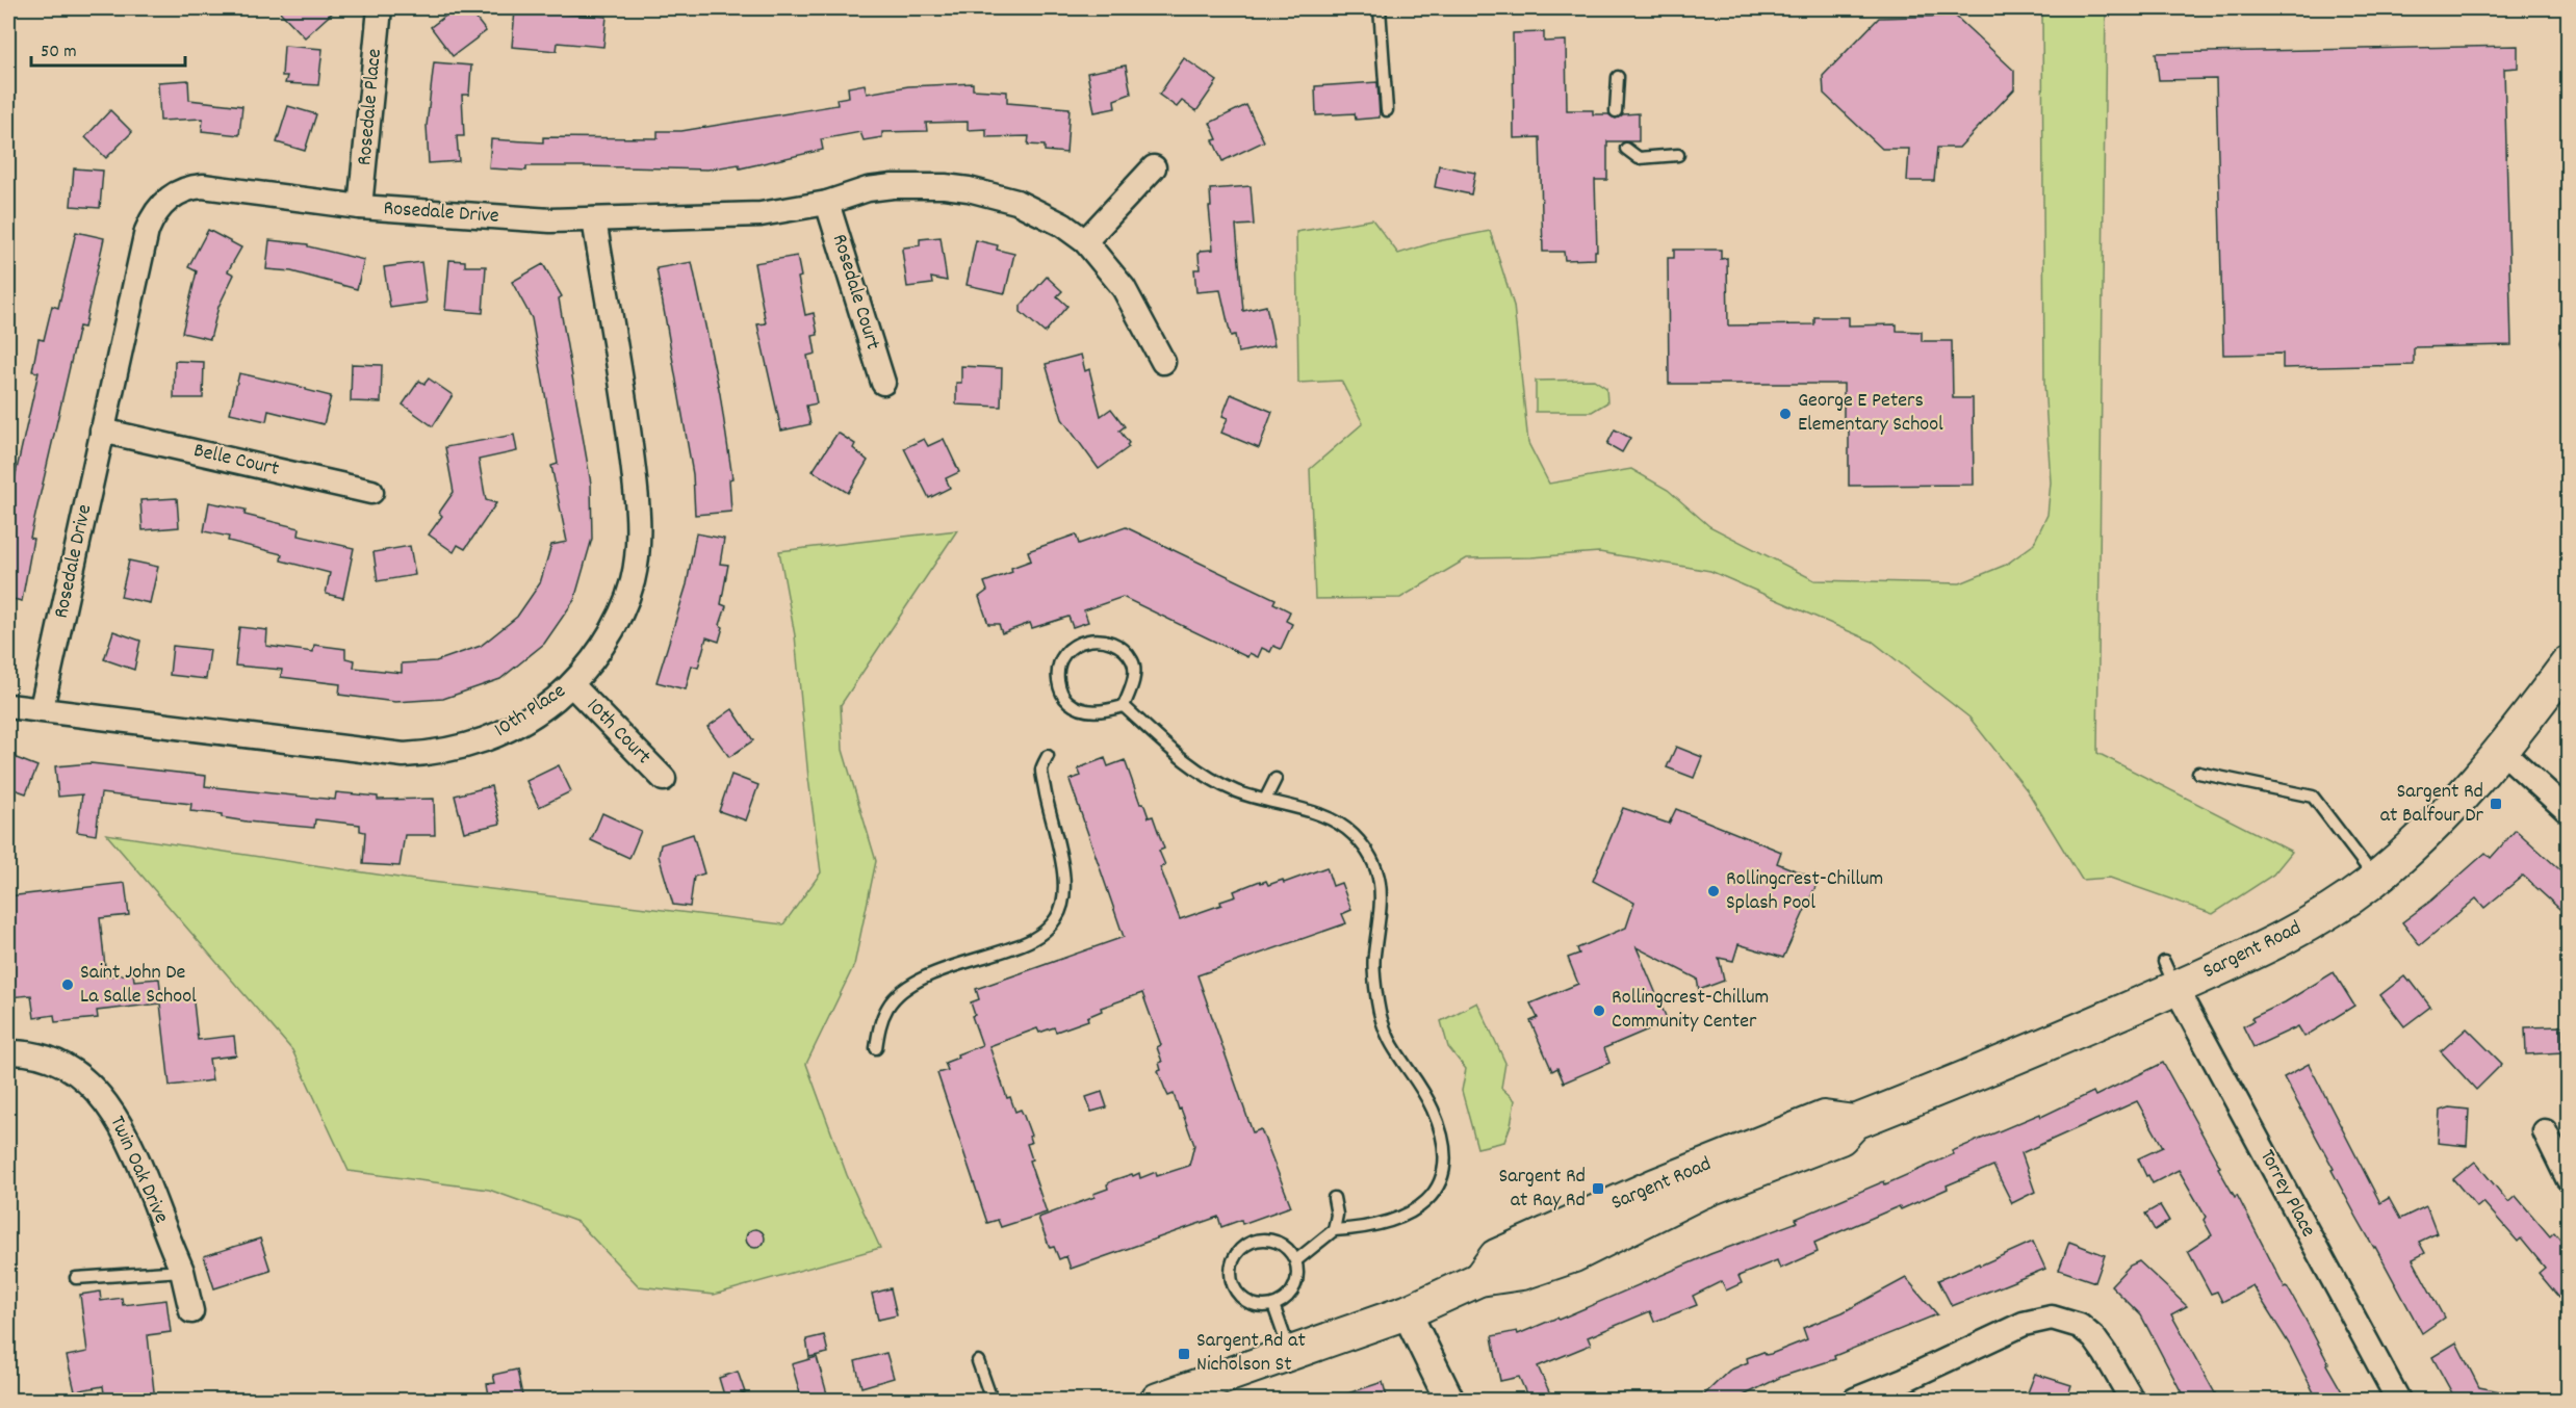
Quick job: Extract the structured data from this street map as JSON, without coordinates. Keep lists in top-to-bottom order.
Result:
{
  "streets": {
    "main road": ["Sargent Road"],
    "street": [
      "Rosedale Place",
      "Rosedale Drive",
      "Rosedale Court",
      "Belle Court",
      "10th Place",
      "10th Court",
      "Twin Oak Drive",
      "Torrey Place"
    ]
  },
  "crossings": [
    ["Rosedale Place", "Rosedale Drive"],
    ["Rosedale Drive", "Rosedale Court"],
    ["Rosedale Drive", "Belle Court"],
    ["Rosedale Drive", "10th Place"],
    ["10th Place", "10th Court"],
    ["Sargent Road", "Torrey Place"]
  ],
  "places": {
    "other": [
      "George E Peters Elementary School",
      "Rollingcrest-Chillum Splash Pool",
      "Saint John De La Salle School",
      "Rollingcrest-Chillum Community Center"
    ],
    "transit": ["Sargent Rd at Balfour Dr", "Sargent Rd at Ray Rd", "Sargent Rd at Nicholson St"]
  },
  "scale_bar": "50 m"
}
